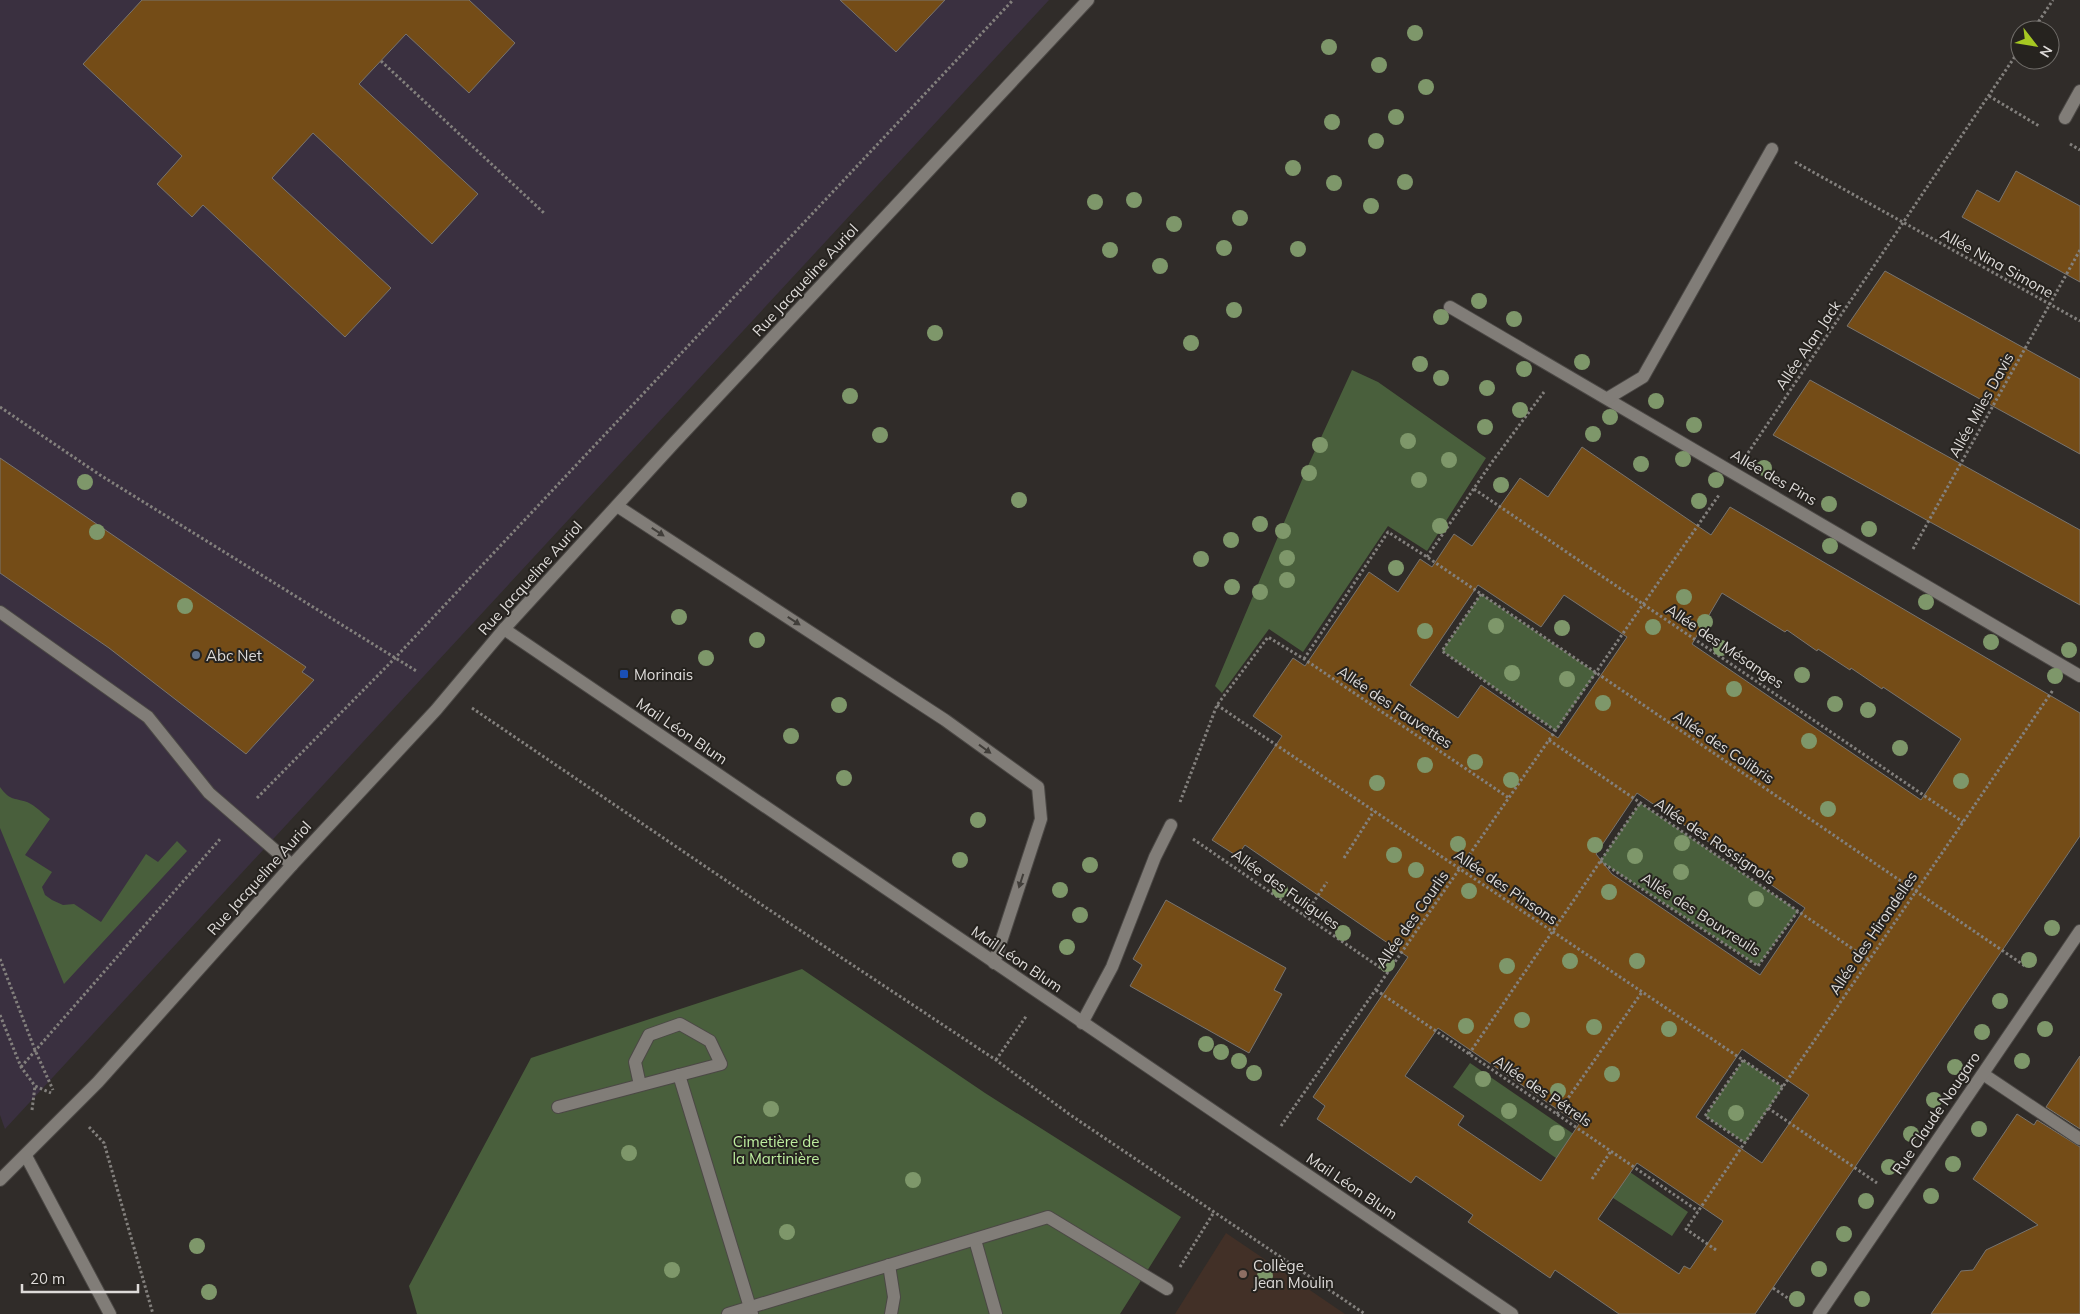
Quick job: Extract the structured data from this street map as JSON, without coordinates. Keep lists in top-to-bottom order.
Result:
{
  "streets": {
    "street": [
      "Rue Jacqueline Auriol",
      "Allée des Pins",
      "Mail Léon Blum",
      "Rue Claude Nougaro"
    ],
    "path": [
      "Allée Nina Simone",
      "Allée Alan Jack",
      "Allée Miles Davis",
      "Allée des Mésanges",
      "Allée des Fauvettes",
      "Allée des Colibris",
      "Allée des Rossignols",
      "Allée des Pinsons",
      "Allée des Fuligules",
      "Allée des Bouvreuils",
      "Allée des Courlis",
      "Allée des Hirondelles",
      "Allée des Pétrels"
    ]
  },
  "crossings": [
    ["Allée Nina Simone", "Allée Alan Jack"],
    ["Allée Nina Simone", "Allée Miles Davis"],
    ["Rue Jacqueline Auriol", "Mail Léon Blum"],
    ["Allée Alan Jack", "Allée des Pins"],
    ["Allée Alan Jack", "Allée des Mésanges"],
    ["Allée Alan Jack", "Allée des Courlis"],
    ["Allée Miles Davis", "Allée des Pins"],
    ["Allée des Pins", "Allée des Hirondelles"],
    ["Allée des Mésanges", "Allée des Courlis"],
    ["Allée des Mésanges", "Allée des Hirondelles"],
    ["Allée des Fauvettes", "Allée des Colibris"],
    ["Allée des Fauvettes", "Allée des Pinsons"],
    ["Allée des Fauvettes", "Allée des Courlis"],
    ["Mail Léon Blum", "Allée des Courlis"],
    ["Allée des Colibris", "Allée des Courlis"],
    ["Allée des Colibris", "Allée des Hirondelles"],
    ["Allée des Colibris", "Rue Claude Nougaro"],
    ["Allée des Rossignols", "Allée des Bouvreuils"],
    ["Allée des Rossignols", "Allée des Courlis"],
    ["Allée des Rossignols", "Allée des Hirondelles"],
    ["Allée des Pinsons", "Allée des Courlis"],
    ["Allée des Pinsons", "Allée des Hirondelles"],
    ["Allée des Fuligules", "Allée des Courlis"],
    ["Allée des Courlis", "Allée des Pétrels"],
    ["Allée des Hirondelles", "Allée des Pétrels"]
  ],
  "parks": ["Cimetière de la Martinière"],
  "places": {
    "other": ["Abc Net", "Collège Jean Moulin"],
    "transit": ["Morinais"]
  },
  "scale_bar": "20 m",
  "north": "bottom right"
}
